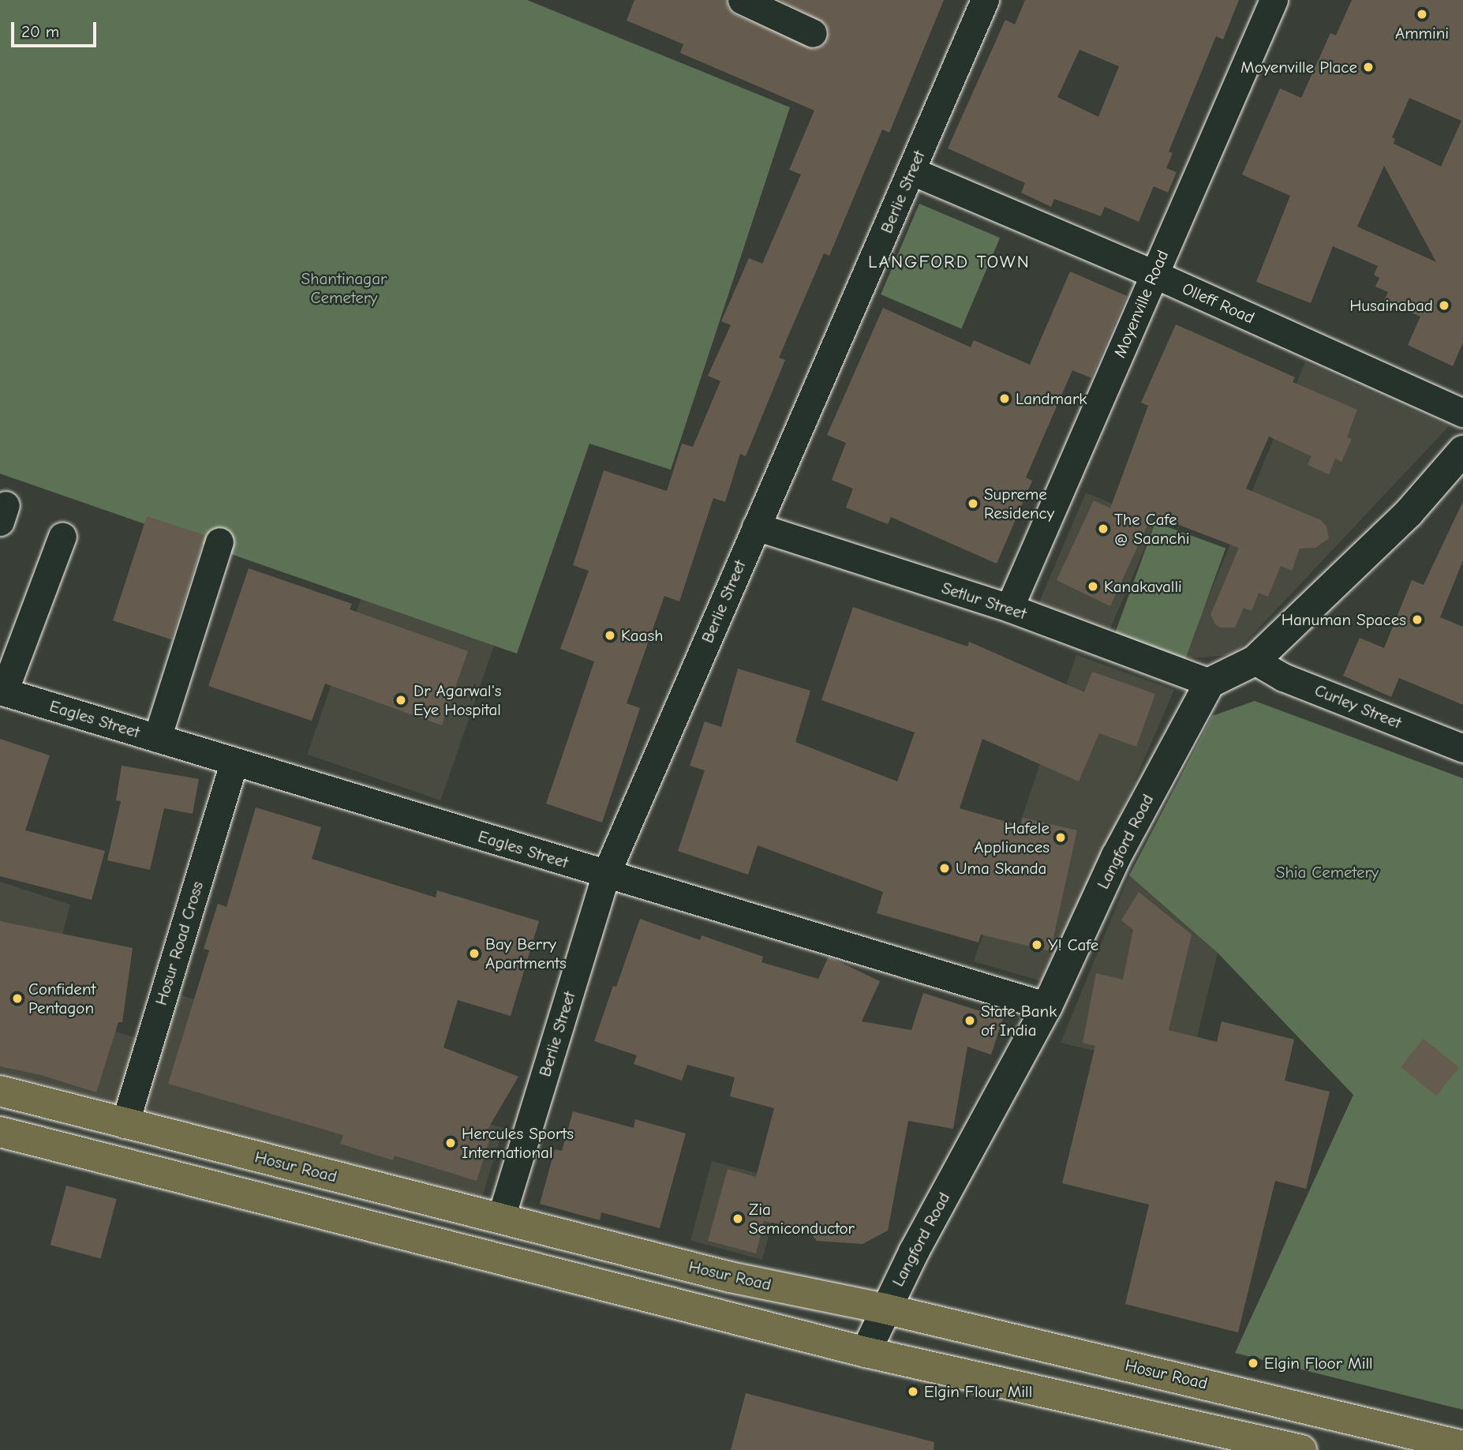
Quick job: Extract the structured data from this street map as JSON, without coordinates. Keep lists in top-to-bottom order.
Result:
{
  "streets": {
    "main road": ["Hosur Road"],
    "street": [
      "Berlie Street",
      "Olleff Road",
      "Moyenville Road",
      "Setlur Street",
      "Curley Street",
      "Eagles Street",
      "Langford Road",
      "Hosur Road Cross"
    ]
  },
  "crossings": [
    ["Berlie Street", "Olleff Road"],
    ["Berlie Street", "Setlur Street"],
    ["Berlie Street", "Eagles Street"],
    ["Berlie Street", "Hosur Road"],
    ["Olleff Road", "Moyenville Road"],
    ["Moyenville Road", "Setlur Street"],
    ["Setlur Street", "Langford Road"],
    ["Eagles Street", "Langford Road"],
    ["Eagles Street", "Hosur Road Cross"],
    ["Langford Road", "Hosur Road"],
    ["Hosur Road Cross", "Hosur Road"]
  ],
  "districts": ["LANGFORD TOWN"],
  "parks": ["Shantinagar Cemetery", "Shia Cemetery"],
  "places": [
    "Ammini",
    "Moyenville Place",
    "Husainabad",
    "Landmark",
    "Supreme Residency",
    "The Cafe @ Saanchi",
    "Kanakavalli",
    "Hanuman Spaces",
    "Kaash",
    "Dr Agarwal's Eye Hospital",
    "Hafele Appliances",
    "Uma Skanda",
    "Y! Cafe",
    "Bay Berry Apartments",
    "Confident Pentagon",
    "State Bank of India",
    "Hercules Sports International",
    "Zia Semiconductor",
    "Elgin Floor Mill",
    "Elgin Flour Mill"
  ],
  "scale_bar": "20 m"
}
